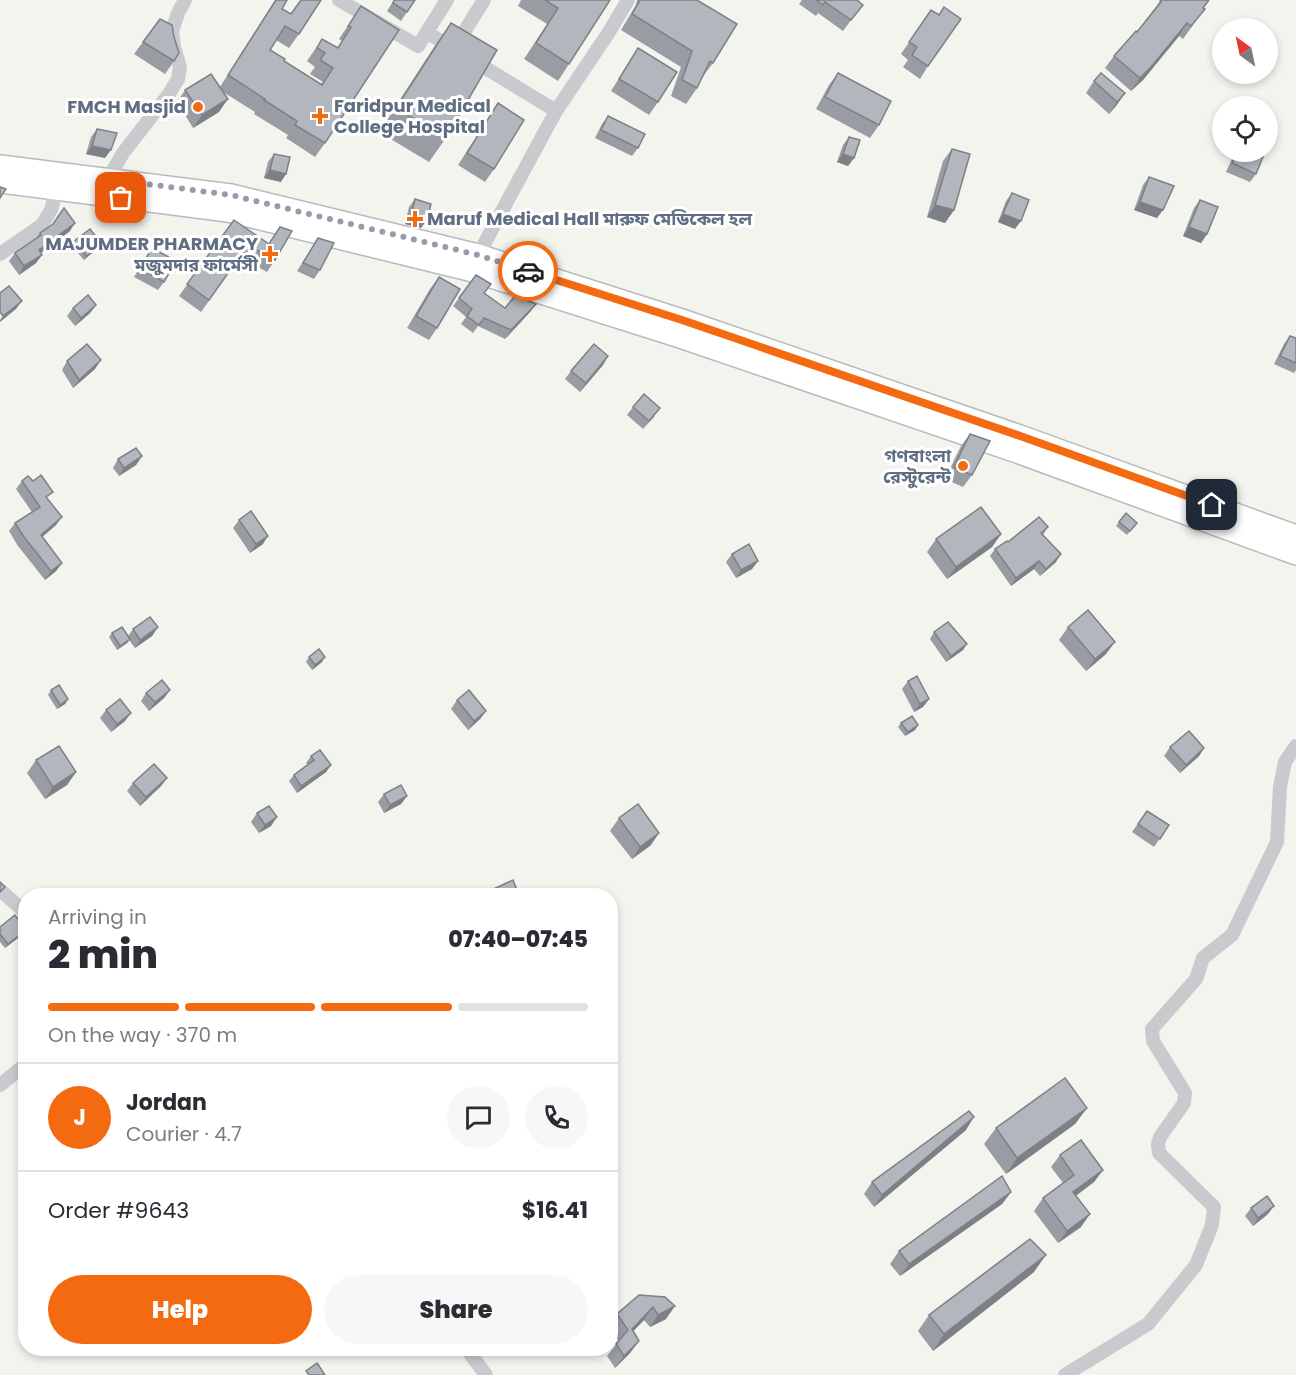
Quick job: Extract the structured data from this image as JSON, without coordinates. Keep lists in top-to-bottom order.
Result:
{
  "places": {
    "other": ["FMCH Masjid", "গণবাংলা রেস্টুরেন্ট"],
    "health": ["Faridpur Medical College Hospital", "Maruf Medical Hall মারুফ মেডিকেল হল", "MAJUMDER PHARMACY মজুমদার ফার্মেসী"]
  },
  "north": "top left",
  "page": {
    "heading": ["2 min", "Arriving in", "07:40–07:45"],
    "panel": [
      "Jordan",
      "Courier · 4.7",
      "Order #9643",
      "$16.41"
    ],
    "bar": "On the way · 370 m",
    "round": "J",
    "buttons": ["Help", "Share"]
  }
}
